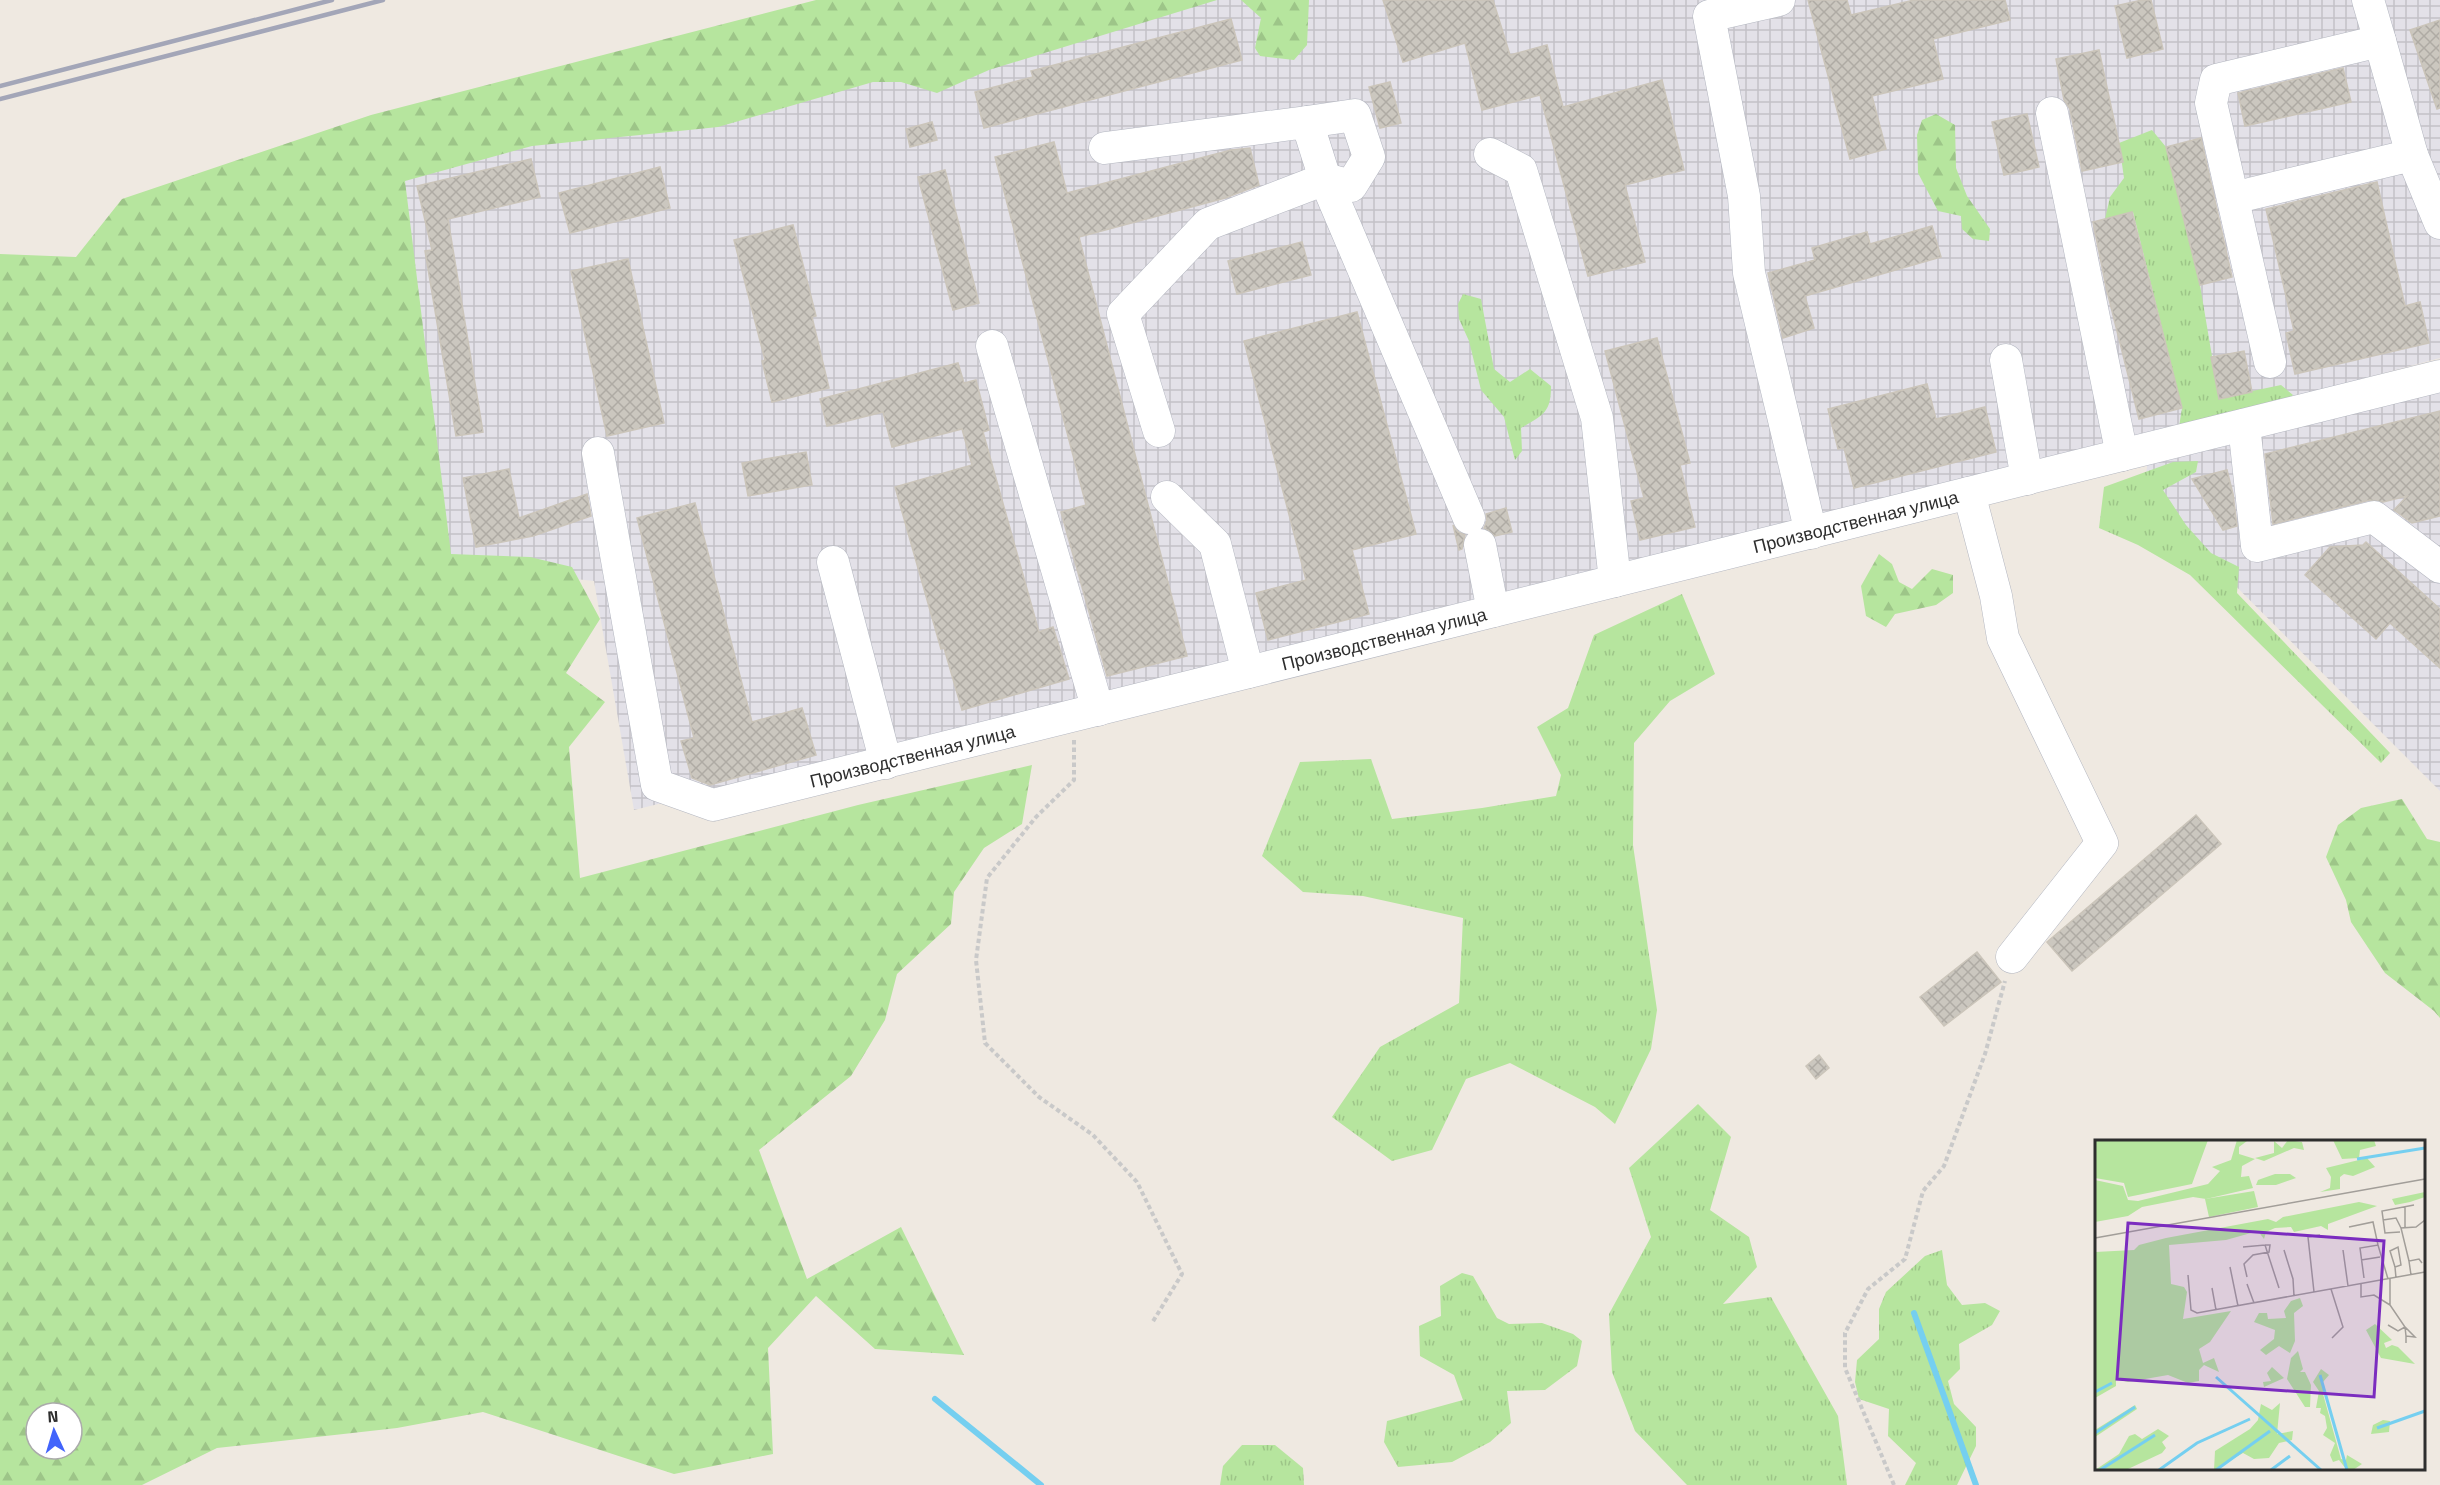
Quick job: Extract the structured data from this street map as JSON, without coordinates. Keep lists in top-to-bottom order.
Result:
{
  "streets": {
    "street": ["Производственная улица"]
  },
  "north": "top"
}
